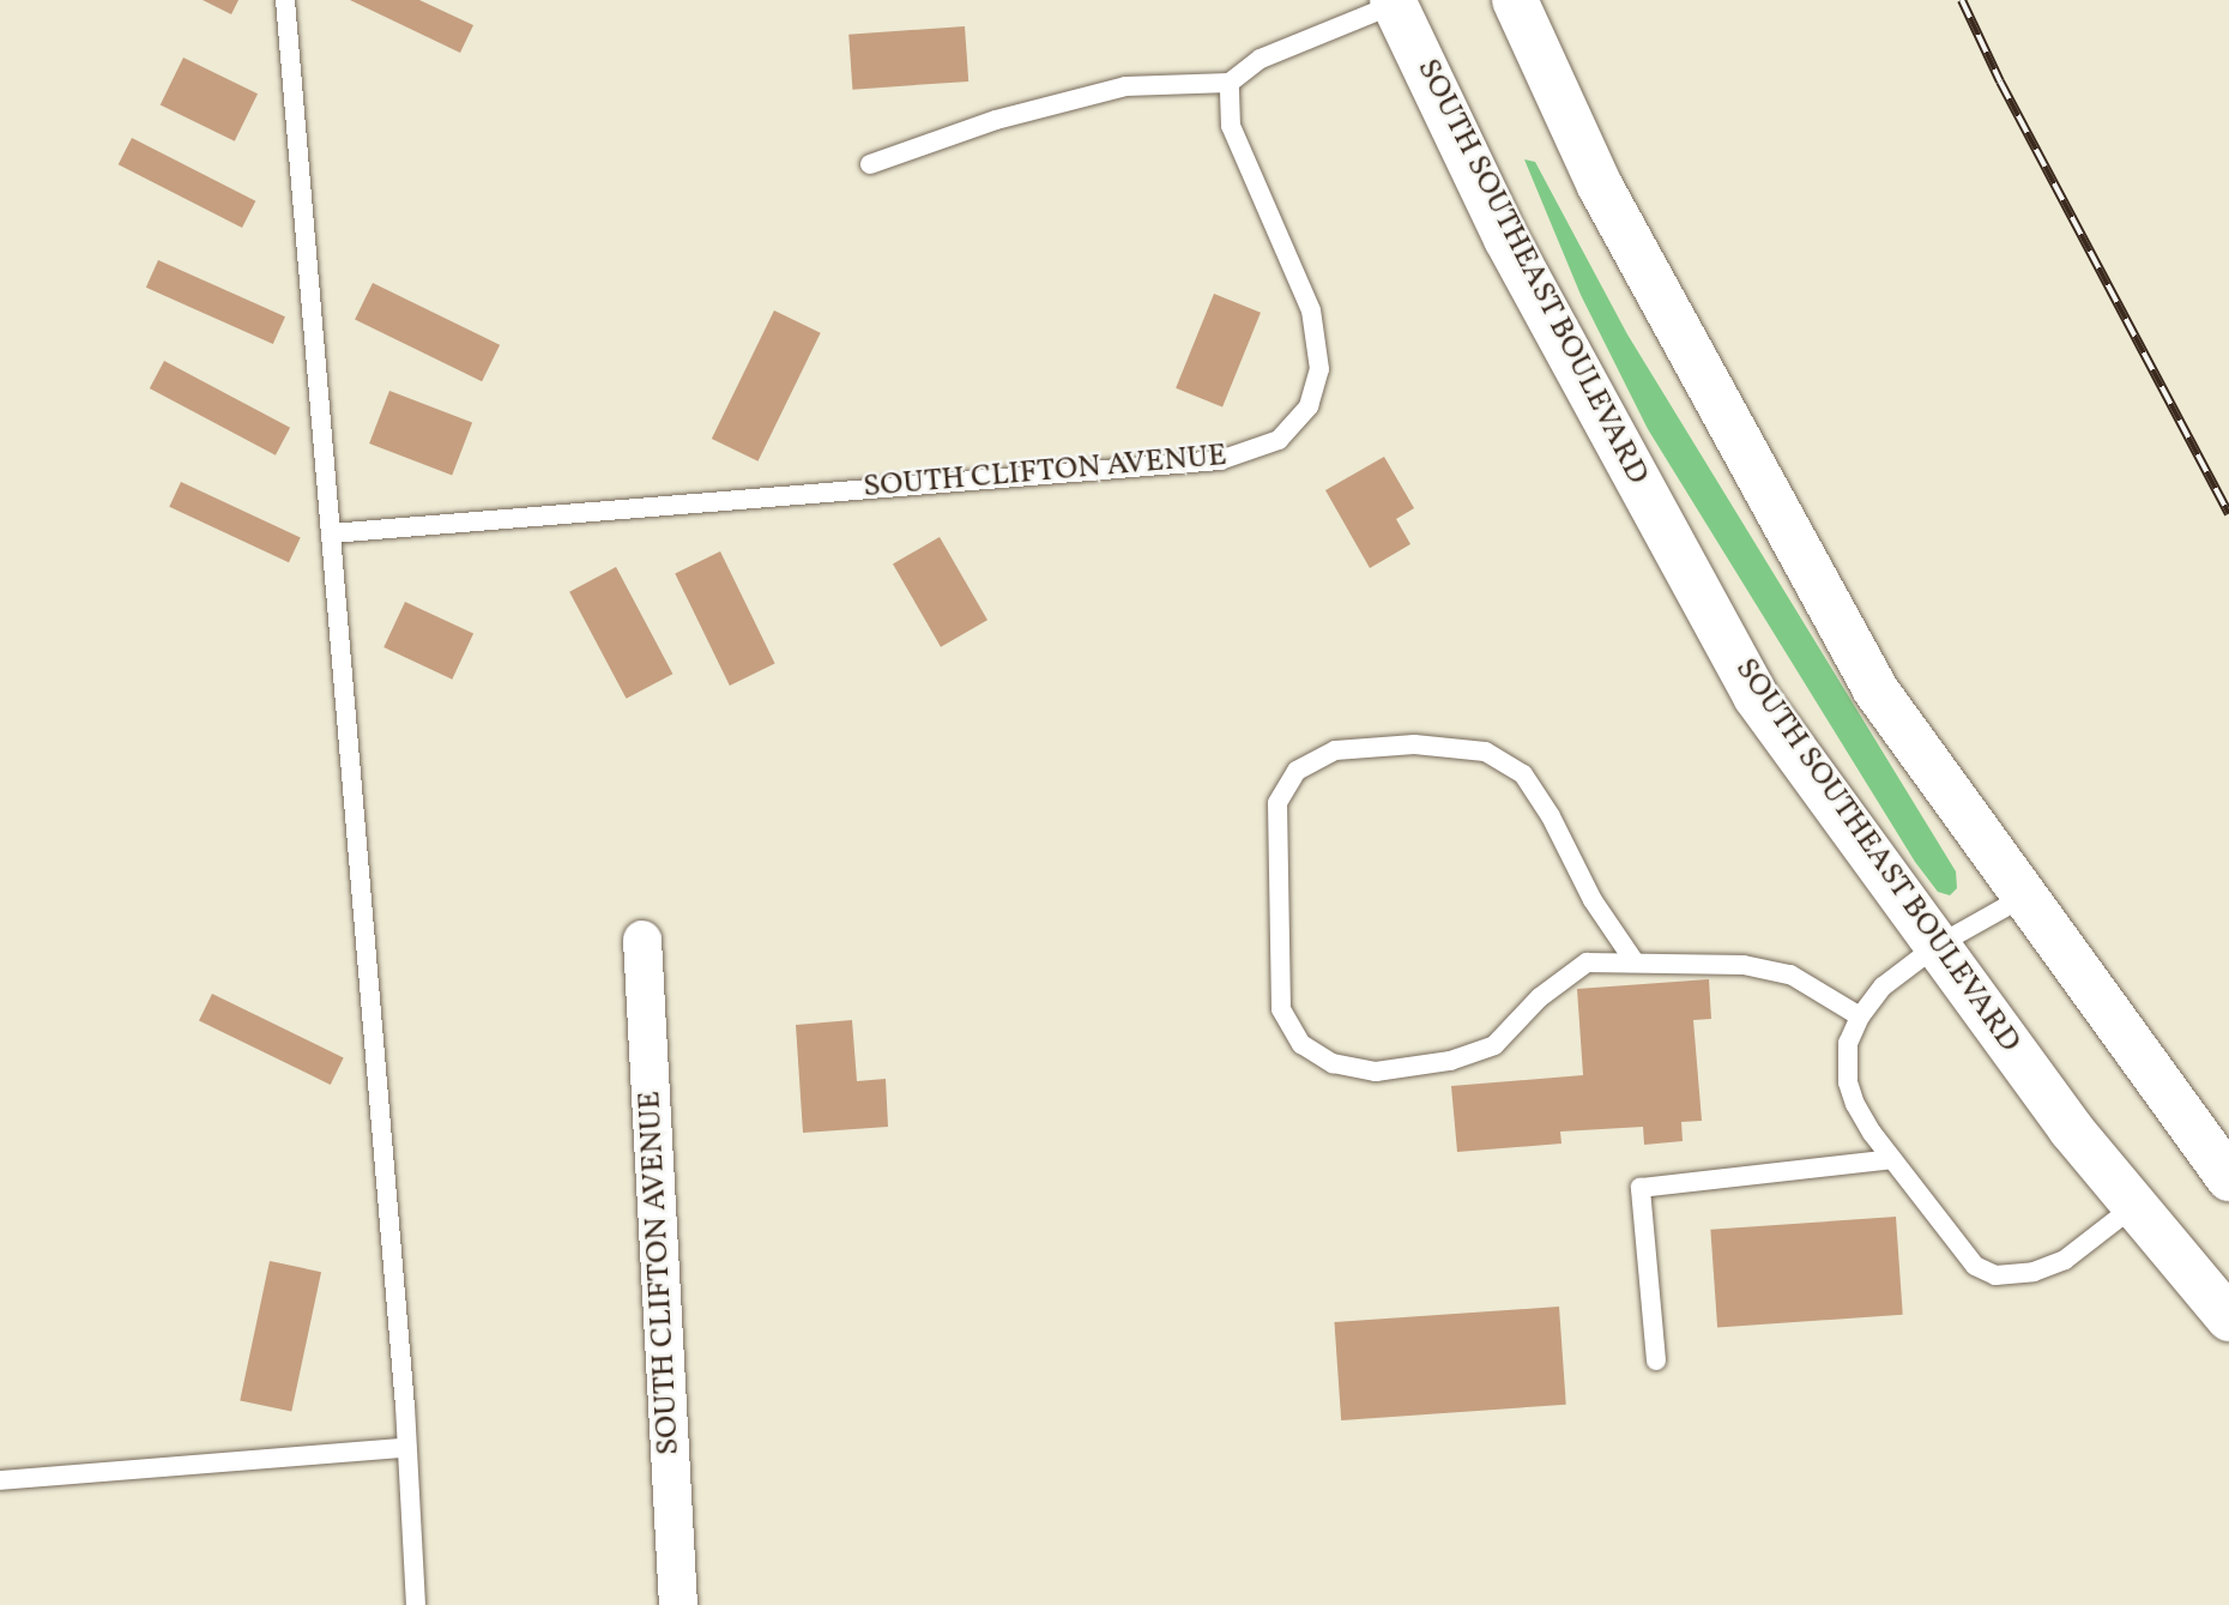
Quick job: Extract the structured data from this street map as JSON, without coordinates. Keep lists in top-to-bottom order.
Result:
{
  "streets": {
    "main road": ["SOUTH SOUTHEAST BOULEVARD"],
    "street": ["SOUTH CLIFTON AVENUE"]
  }
}
